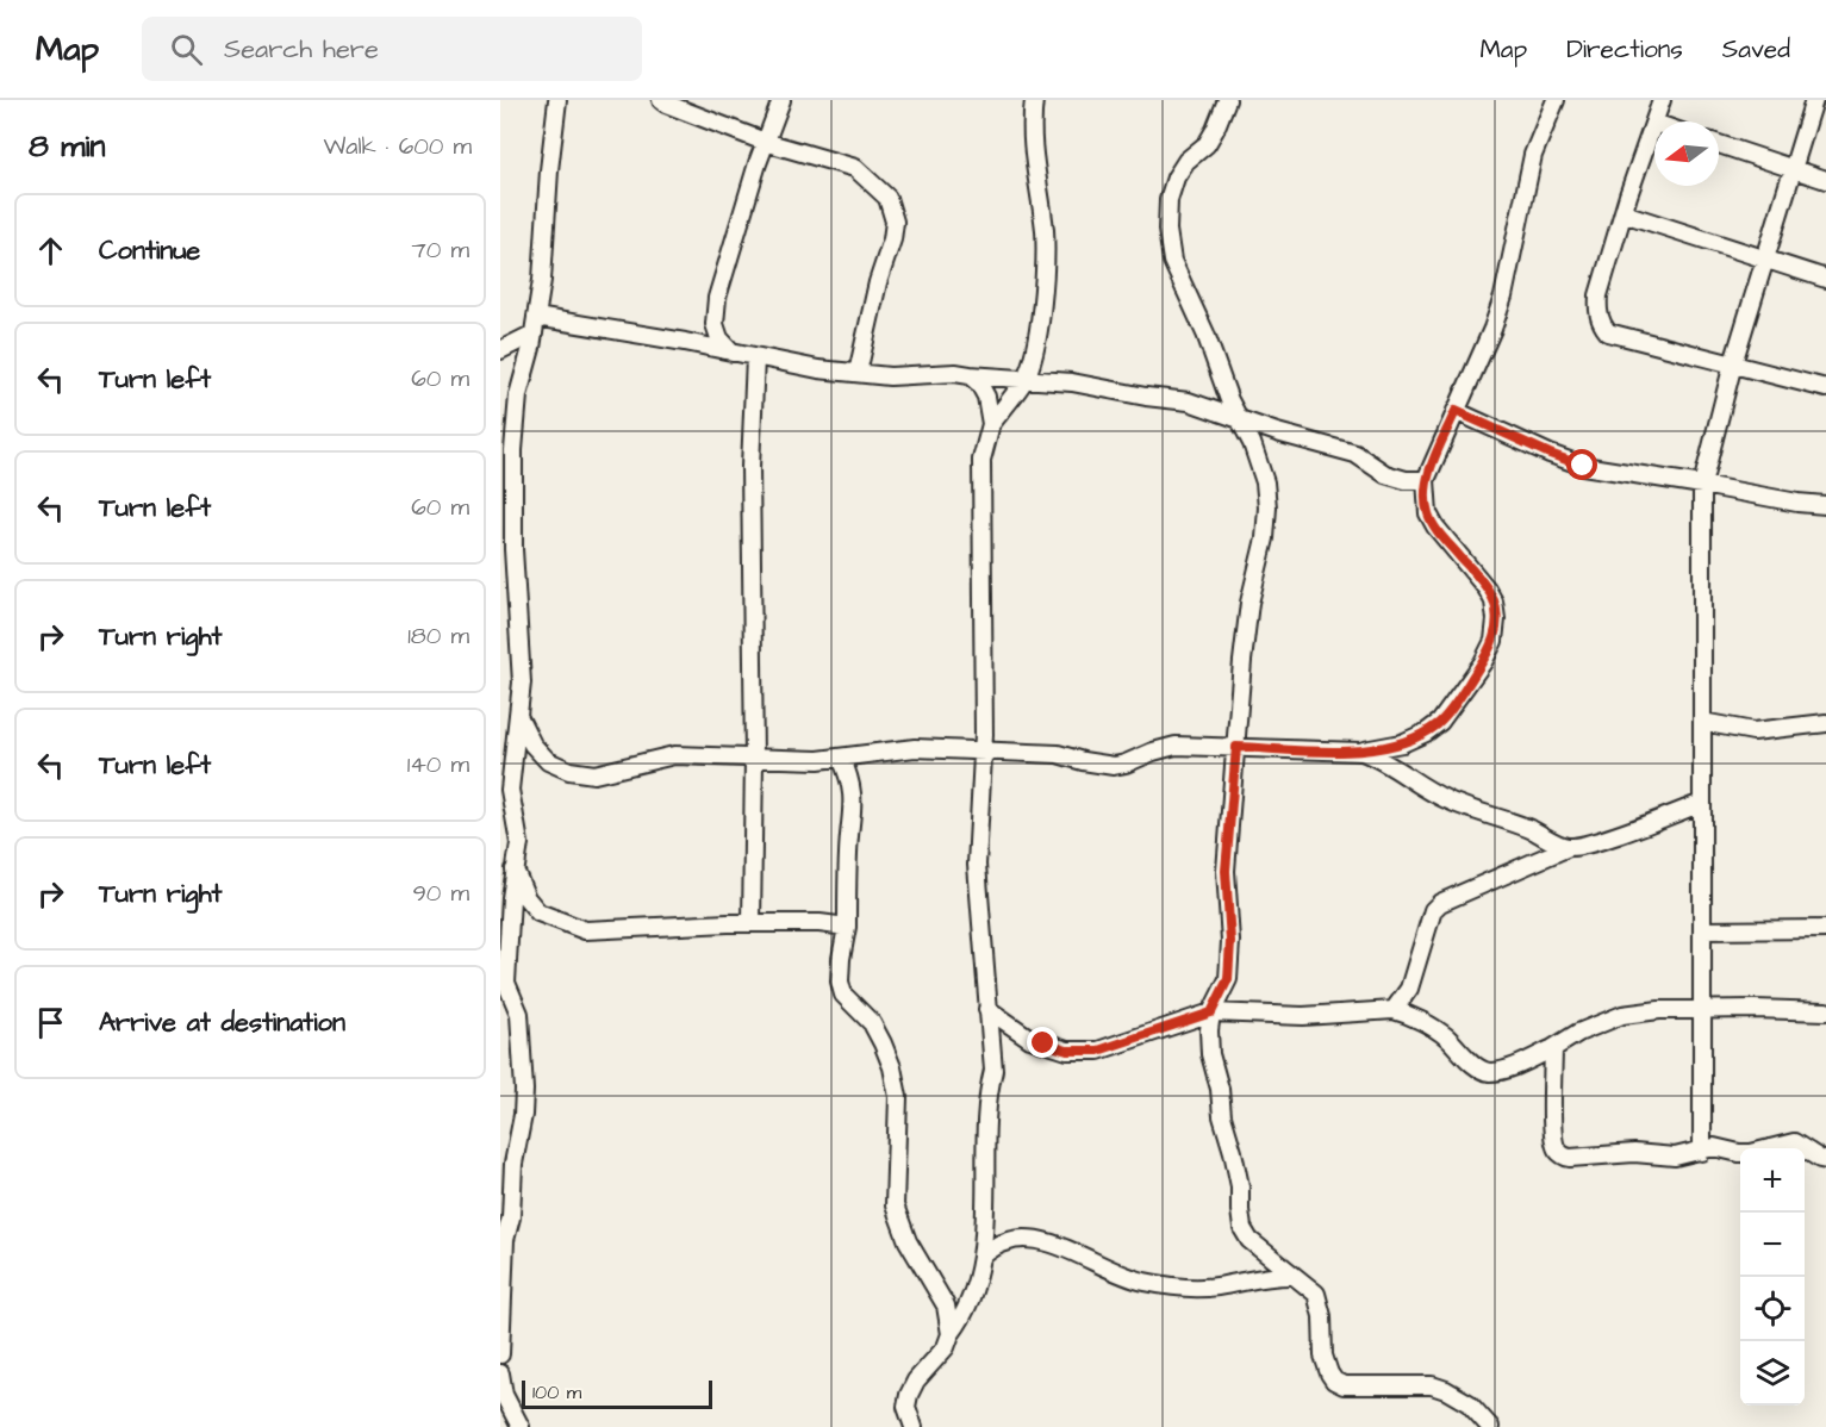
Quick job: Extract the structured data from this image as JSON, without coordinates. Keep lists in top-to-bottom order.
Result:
{
  "scale_bar": "100 m",
  "north": "left",
  "page": {
    "header": "Map",
    "search": "Search here",
    "nav": ["Map", "Directions", "Saved"],
    "heading": ["8 min", "Walk · 600 m"],
    "list": [
      ["Continue", "70 m"],
      ["Turn left", "60 m"],
      ["Turn left", "60 m"],
      ["Turn right", "180 m"],
      ["Turn left", "140 m"],
      ["Turn right", "90 m"],
      "Arrive at destination"
    ],
    "map_buttons": ["+", "−"],
    "scale": "100 m"
  }
}
